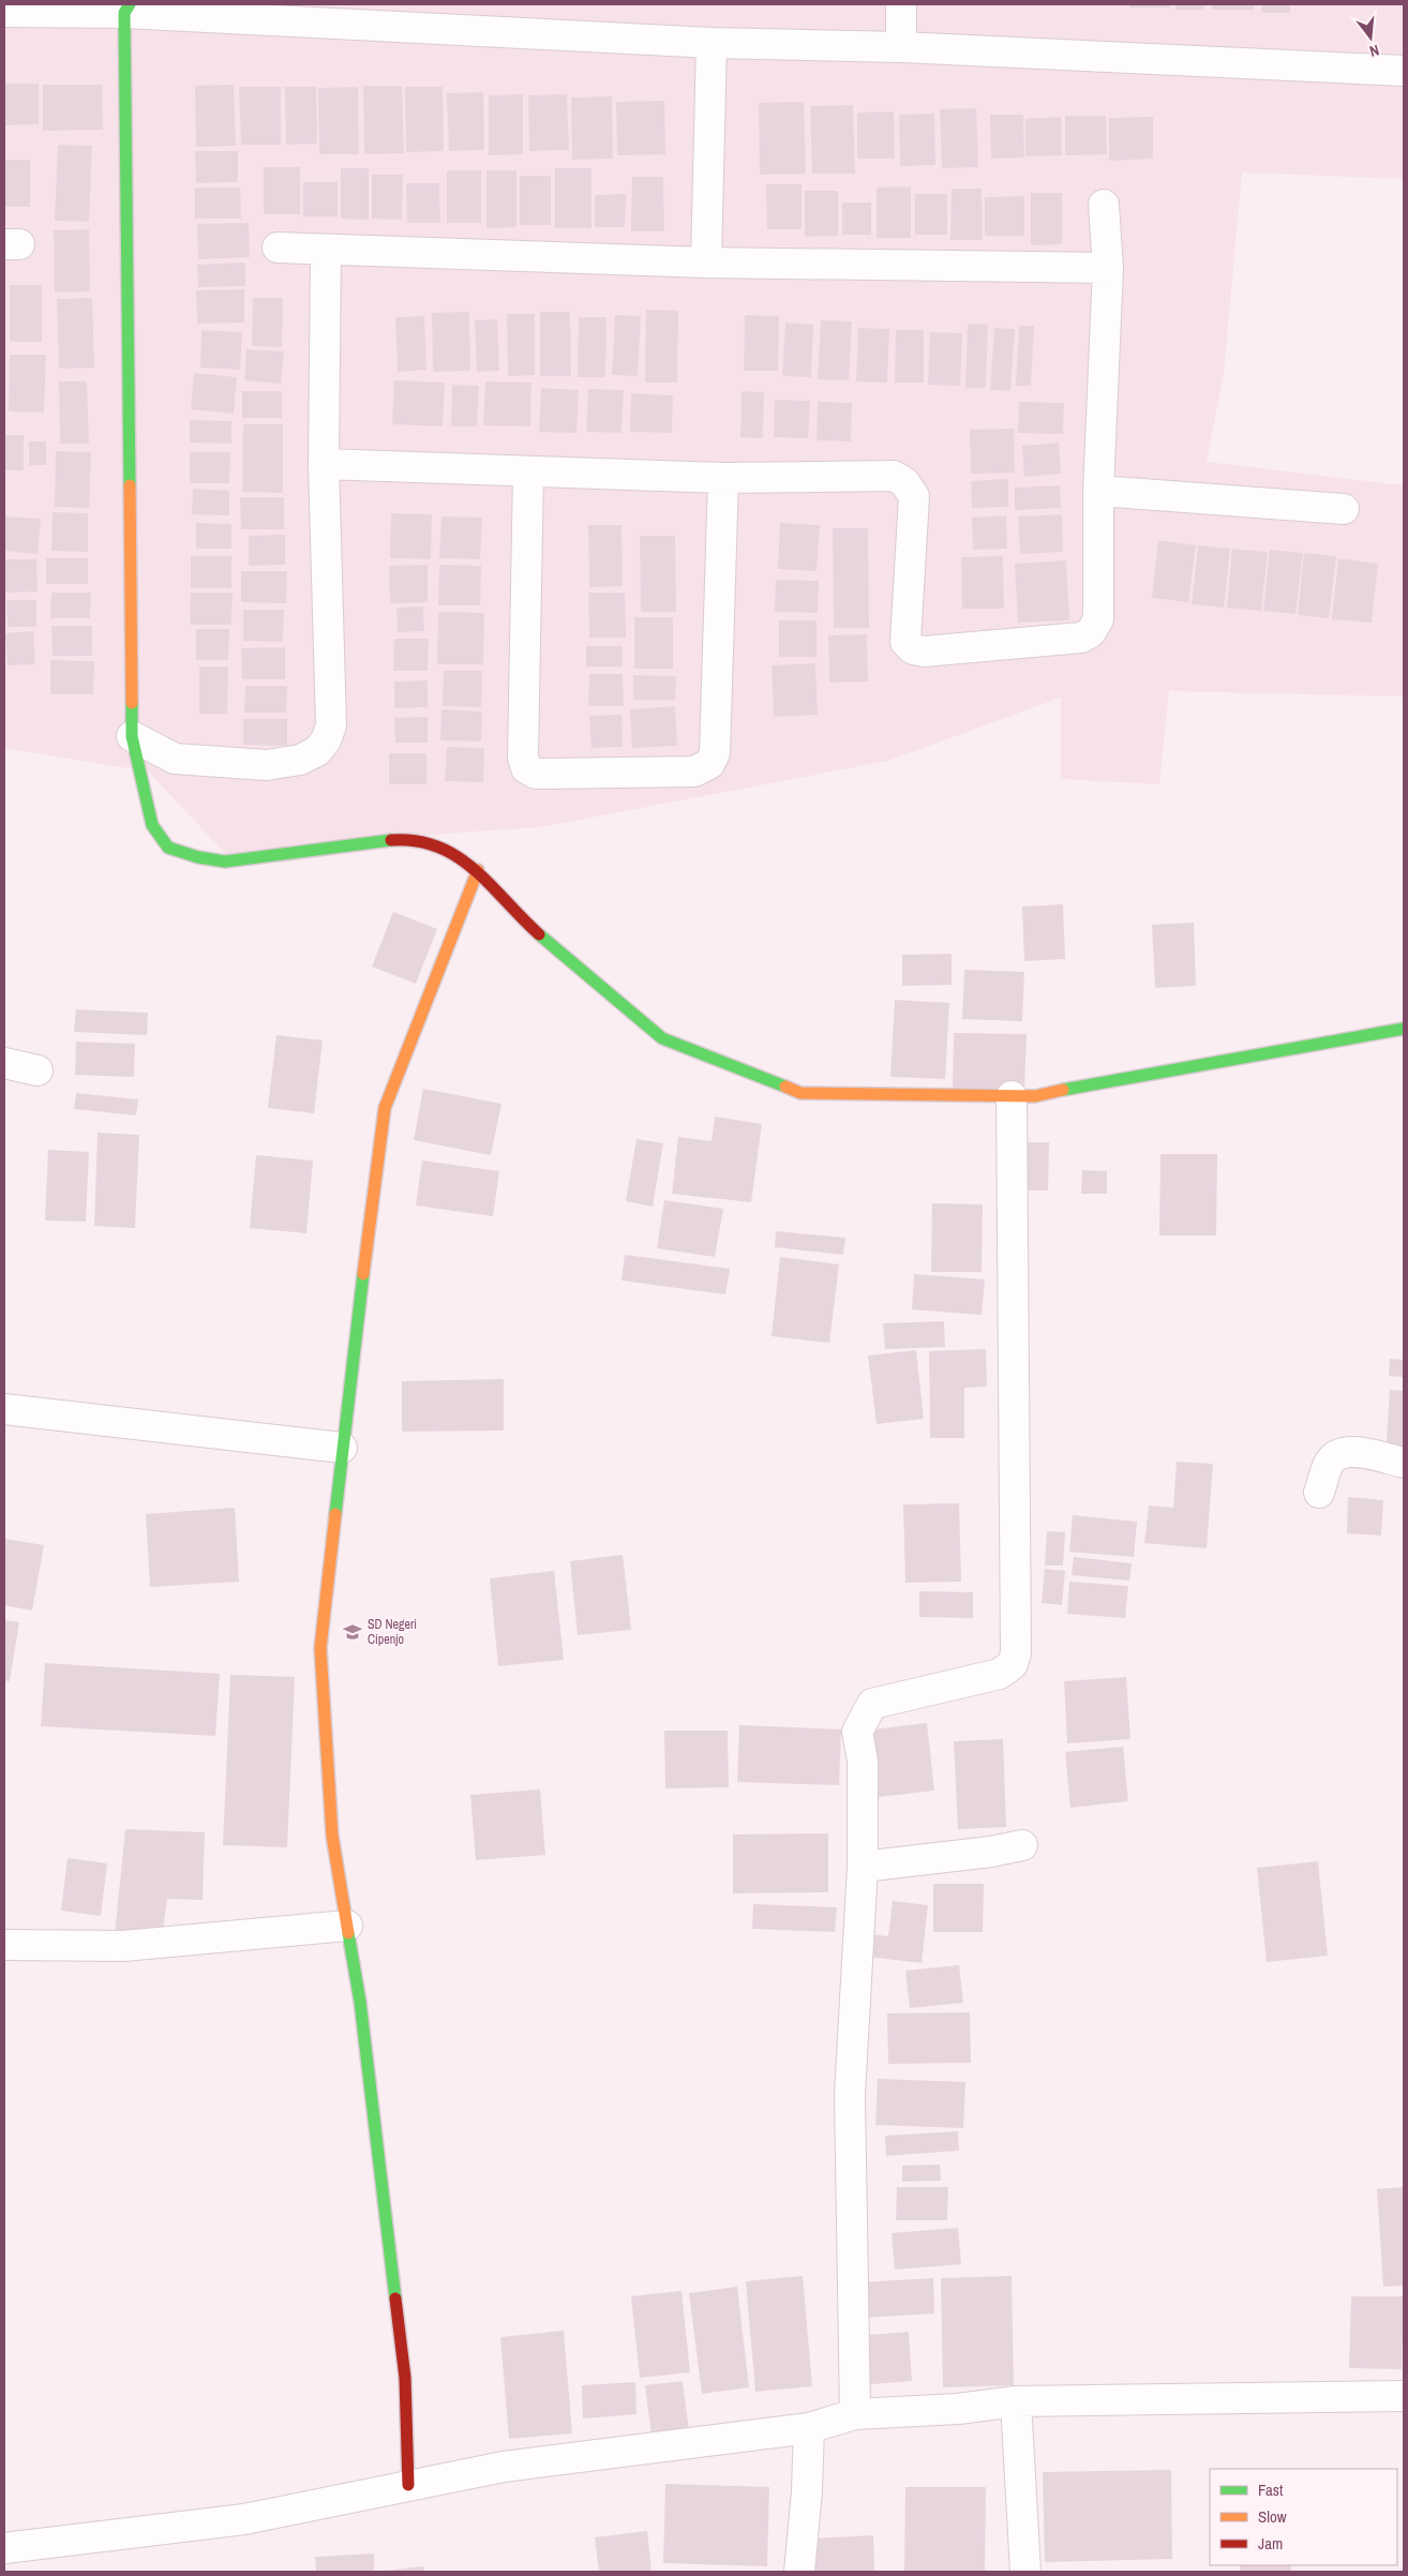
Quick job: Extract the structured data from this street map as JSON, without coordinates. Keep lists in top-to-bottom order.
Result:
{
  "places": {
    "school or university": ["SD Negeri Cipenjo"]
  },
  "legend": ["Fast", "Slow", "Jam"],
  "north": "bottom"
}
